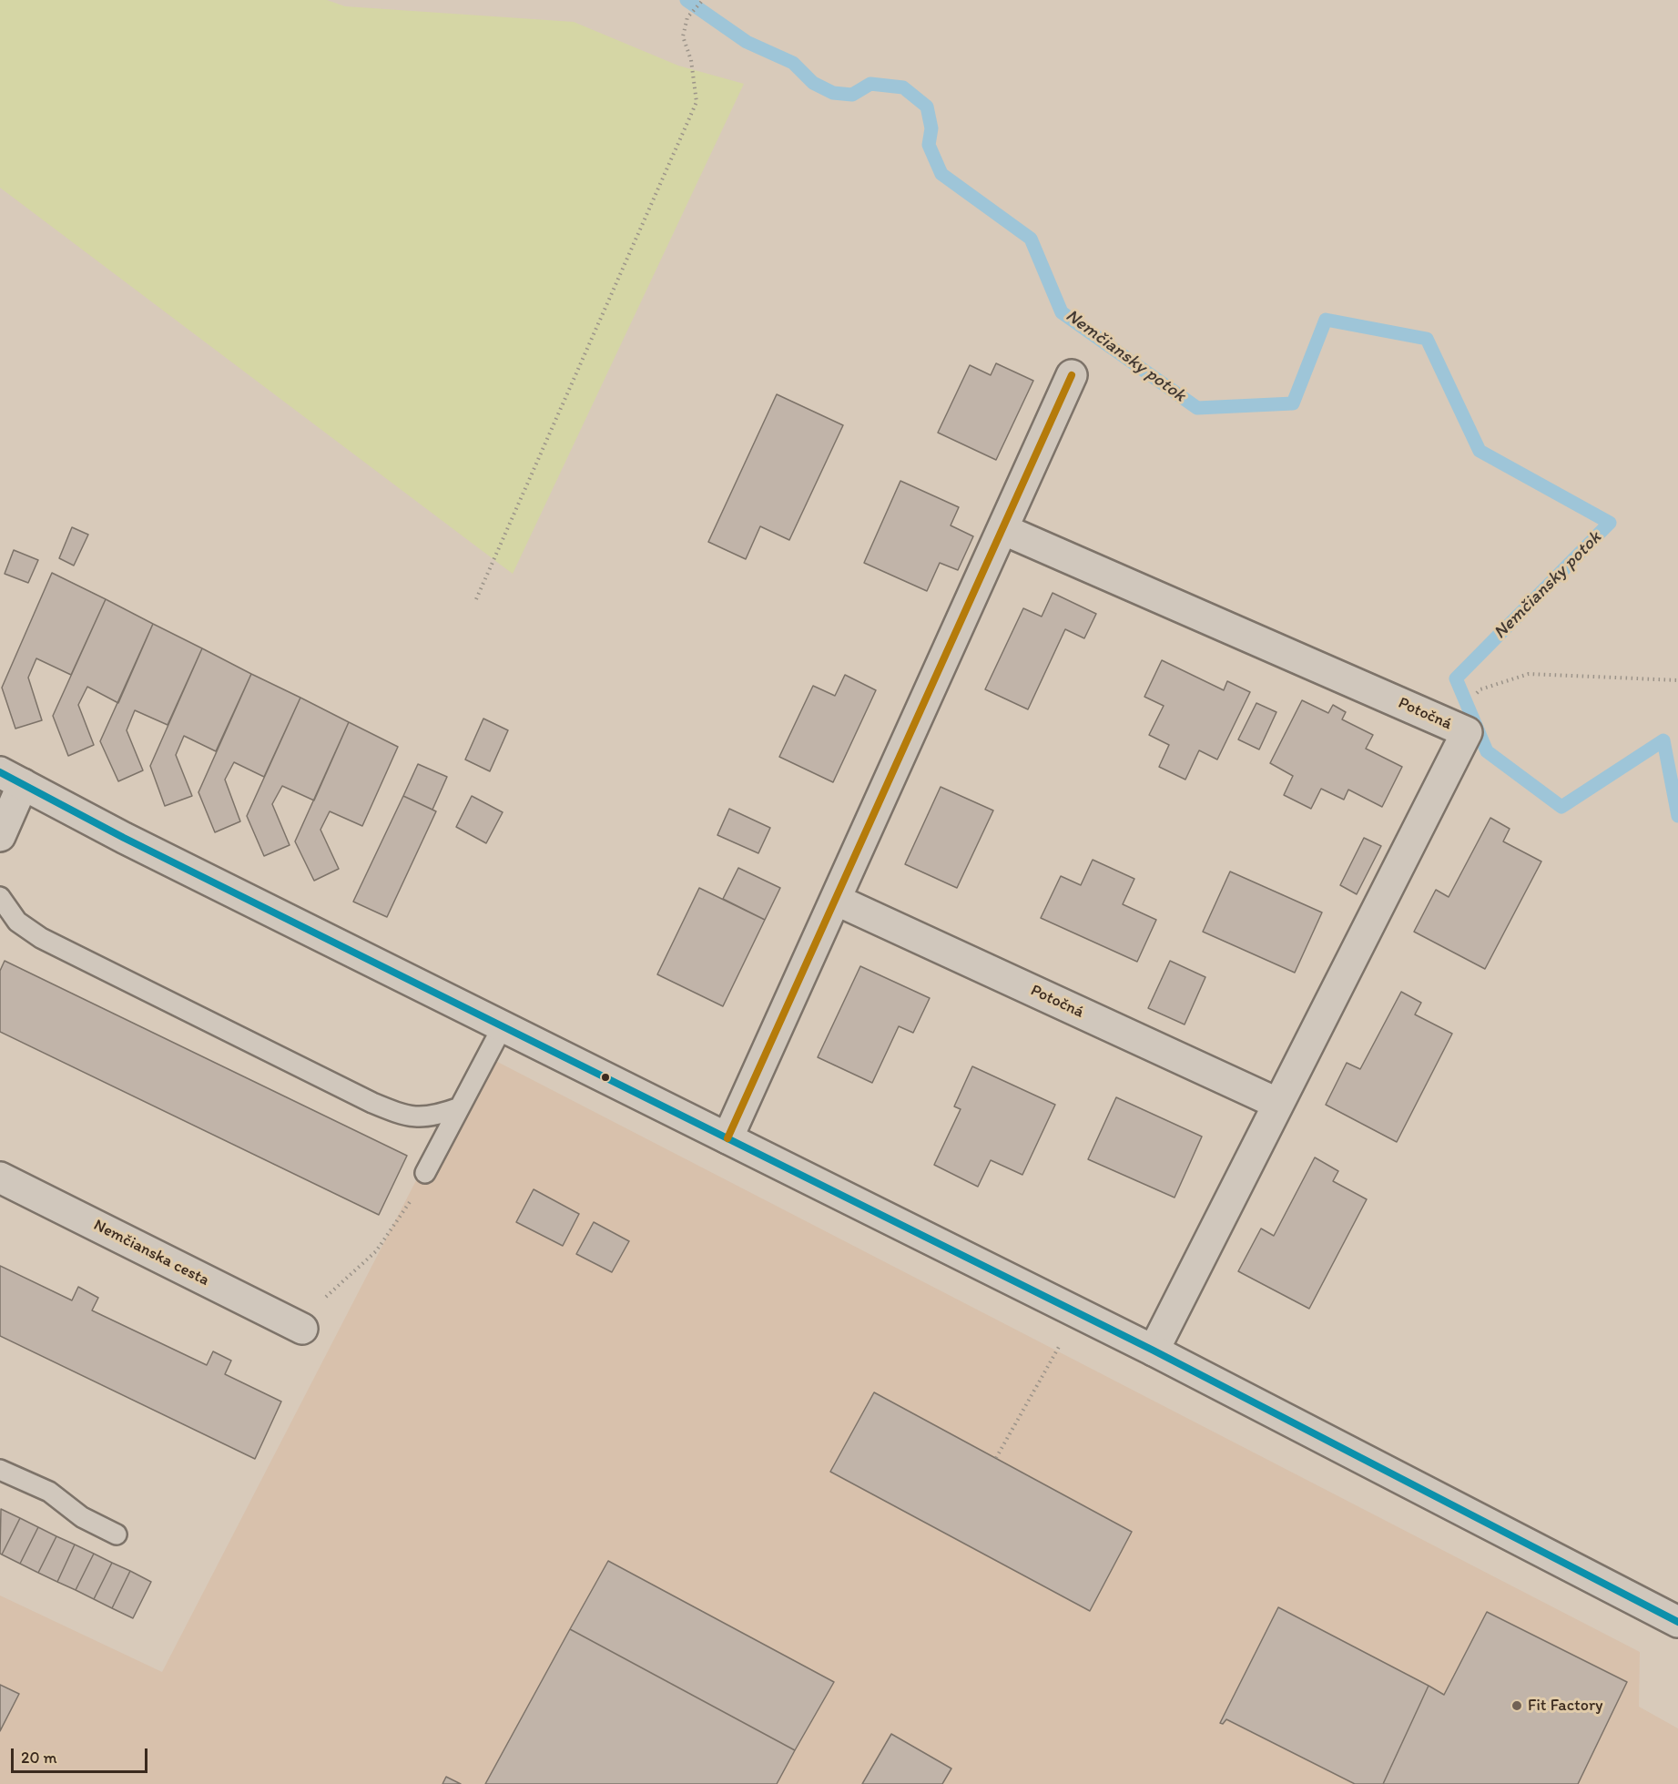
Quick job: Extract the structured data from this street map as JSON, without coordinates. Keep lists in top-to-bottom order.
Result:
{
  "streets": {
    "street": ["Potočná", "Nemčianska cesta"]
  },
  "water": ["Nemčiansky potok"],
  "places": ["Fit Factory"],
  "scale_bar": "20 m"
}
